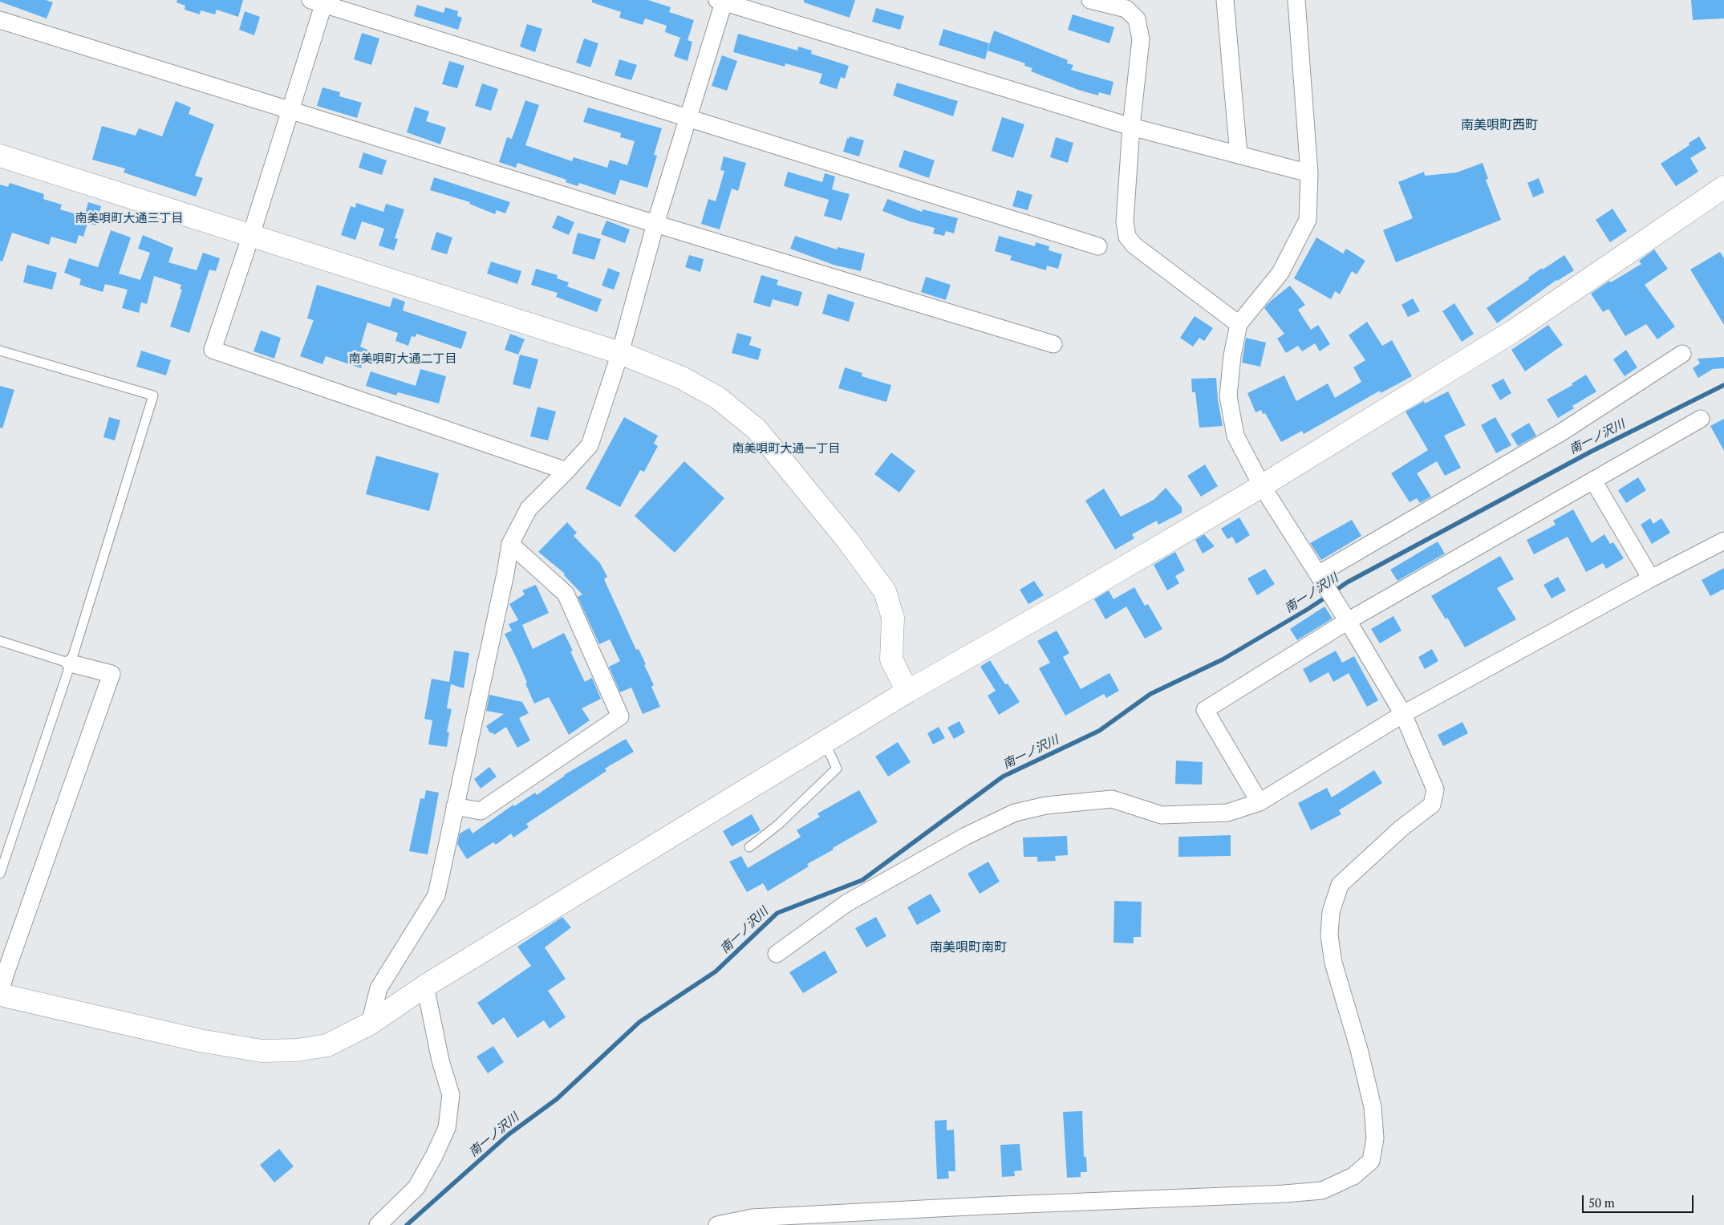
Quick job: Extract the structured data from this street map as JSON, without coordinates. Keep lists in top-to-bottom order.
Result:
{
  "districts": [
    "南美唄町西町",
    "南美唄町大通三丁目",
    "南美唄町大通二丁目",
    "南美唄町大通一丁目",
    "南美唄町南町"
  ],
  "water": ["南一ノ沢川"],
  "scale_bar": "50 m"
}
